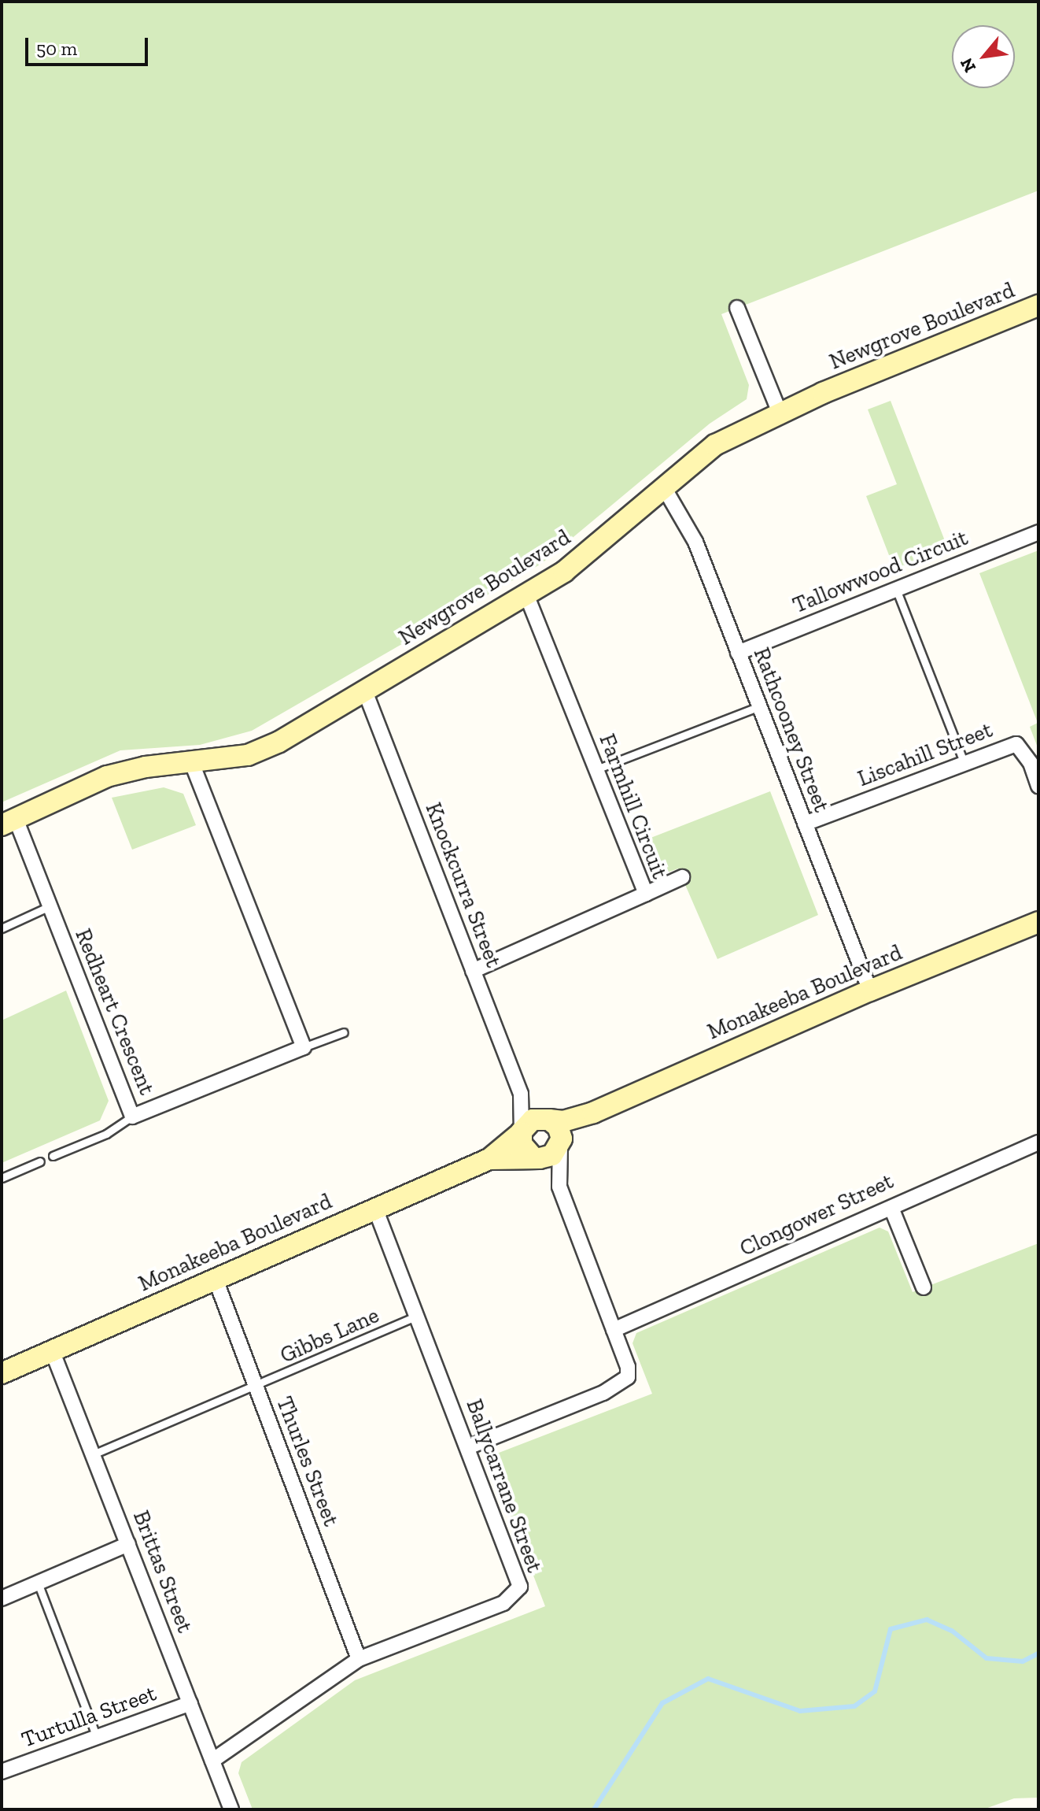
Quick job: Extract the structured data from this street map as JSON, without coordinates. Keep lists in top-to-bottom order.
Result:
{
  "streets": {
    "street": [
      "Newgrove Boulevard",
      "Tallowwood Circuit",
      "Rathcooney Street",
      "Liscahill Street",
      "Farmhill Circuit",
      "Knockcurra Street",
      "Monakeeba Boulevard",
      "Redheart Crescent",
      "Clongower Street",
      "Thurles Street",
      "Ballycarrane Street",
      "Brittas Street",
      "Turtulla Street"
    ],
    "lane": ["Gibbs Lane"]
  },
  "crossings": [
    ["Newgrove Boulevard", "Rathcooney Street"],
    ["Newgrove Boulevard", "Farmhill Circuit"],
    ["Newgrove Boulevard", "Knockcurra Street"],
    ["Newgrove Boulevard", "Redheart Crescent"],
    ["Tallowwood Circuit", "Rathcooney Street"],
    ["Rathcooney Street", "Liscahill Street"],
    ["Rathcooney Street", "Monakeeba Boulevard"],
    ["Farmhill Circuit", "Knockcurra Street"],
    ["Knockcurra Street", "Monakeeba Boulevard"],
    ["Monakeeba Boulevard", "Thurles Street"],
    ["Monakeeba Boulevard", "Ballycarrane Street"],
    ["Monakeeba Boulevard", "Brittas Street"],
    ["Gibbs Lane", "Thurles Street"],
    ["Gibbs Lane", "Ballycarrane Street"],
    ["Gibbs Lane", "Brittas Street"],
    ["Thurles Street", "Ballycarrane Street"],
    ["Ballycarrane Street", "Brittas Street"],
    ["Brittas Street", "Turtulla Street"]
  ],
  "scale_bar": "50 m",
  "north": "bottom left"
}
